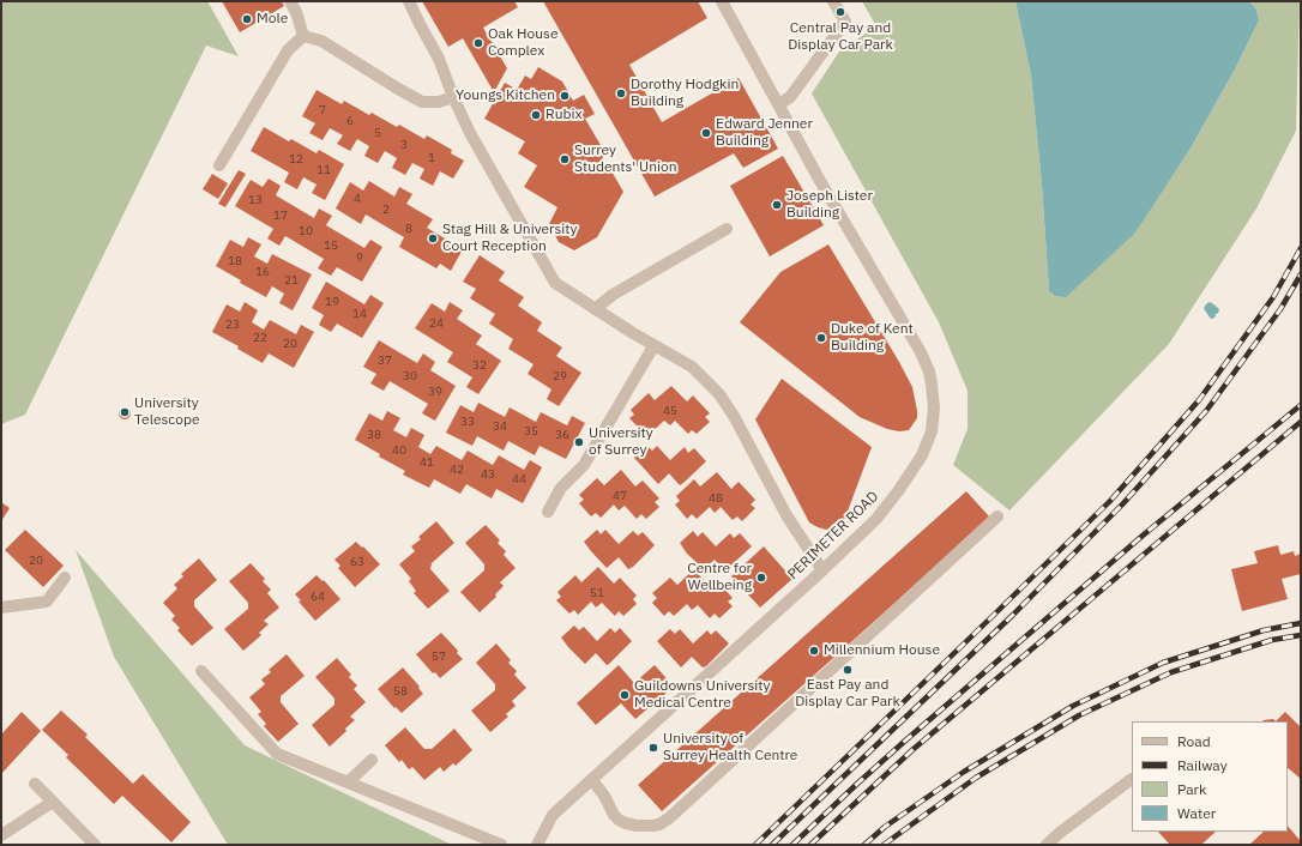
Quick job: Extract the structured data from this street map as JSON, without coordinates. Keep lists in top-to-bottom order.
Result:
{
  "streets": {
    "street": ["PERIMETER ROAD"]
  },
  "places": [
    "Central Pay and Display Car Park",
    "Mole",
    "Oak House Complex",
    "Dorothy Hodgkin Building",
    "Youngs Kitchen",
    "Rubix",
    "Edward Jenner Building",
    "Surrey Students' Union",
    "Joseph Lister Building",
    "Stag Hill & University Court Reception",
    "Duke of Kent Building",
    "University Telescope",
    "University of Surrey",
    "Centre for Wellbeing",
    "Millennium House",
    "East Pay and Display Car Park",
    "Guildowns University Medical Centre",
    "University of Surrey Health Centre"
  ],
  "house_numbers": [
    "7",
    "6",
    "5",
    "3",
    "1",
    "12",
    "11",
    "4",
    "13",
    "2",
    "17",
    "8",
    "10",
    "15",
    "9",
    "18",
    "16",
    "21",
    "19",
    "14",
    "24",
    "23",
    "22",
    "20",
    "37",
    "32",
    "30",
    "29",
    "39",
    "45",
    "33",
    "34",
    "35",
    "38",
    "36",
    "40",
    "41",
    "42",
    "43",
    "44",
    "47",
    "48",
    "20",
    "63",
    "51",
    "64",
    "57",
    "58"
  ],
  "legend": [
    "Road",
    "Railway",
    "Park",
    "Water"
  ]
}
